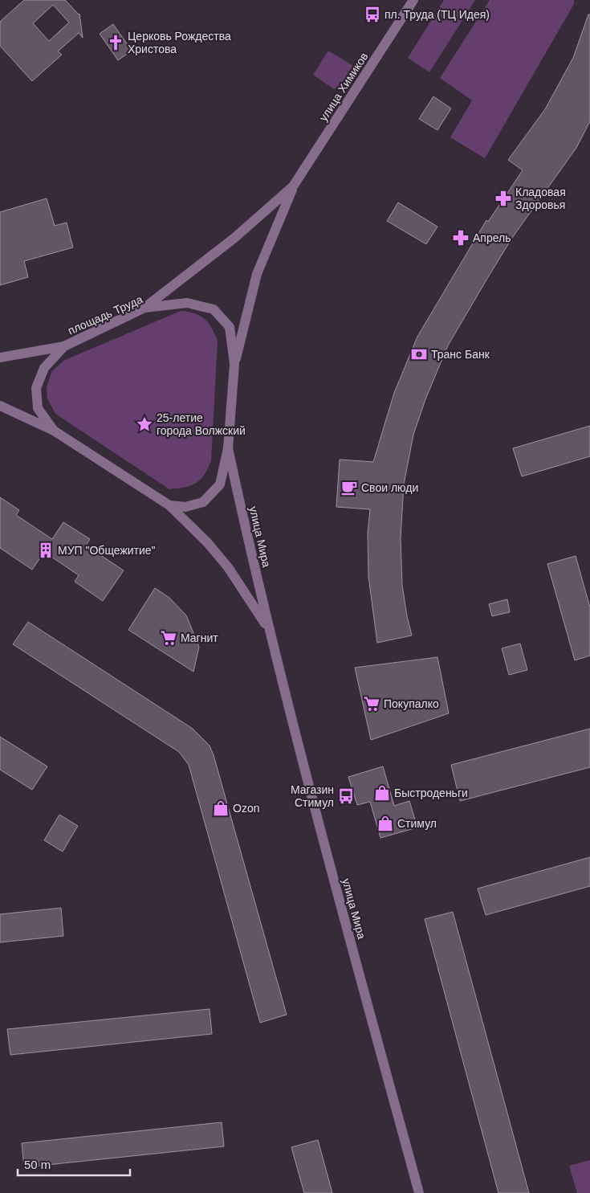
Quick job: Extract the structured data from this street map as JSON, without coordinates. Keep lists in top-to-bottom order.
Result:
{
  "streets": {
    "street": ["улица Химиков", "площадь Труда", "улица Мира"]
  },
  "crossings": [
    ["улица Химиков", "площадь Труда"],
    ["площадь Труда", "улица Мира"]
  ],
  "places": {
    "bus stop": ["пл. Труда (ТЦ Идея)", "Магазин Стимул"],
    "church": ["Церковь Рождества Христова"],
    "pharmacy": ["Кладовая Здоровья", "Апрель"],
    "bank": ["Транс Банк"],
    "place": ["25-летие города Волжский"],
    "cafe": ["Свои люди"],
    "building": ["МУП \"Общежитие\""],
    "supermarket": ["Магнит", "Покупалко"],
    "shop": ["Быстроденьги", "Ozon", "Стимул"]
  },
  "scale_bar": "50 m"
}
